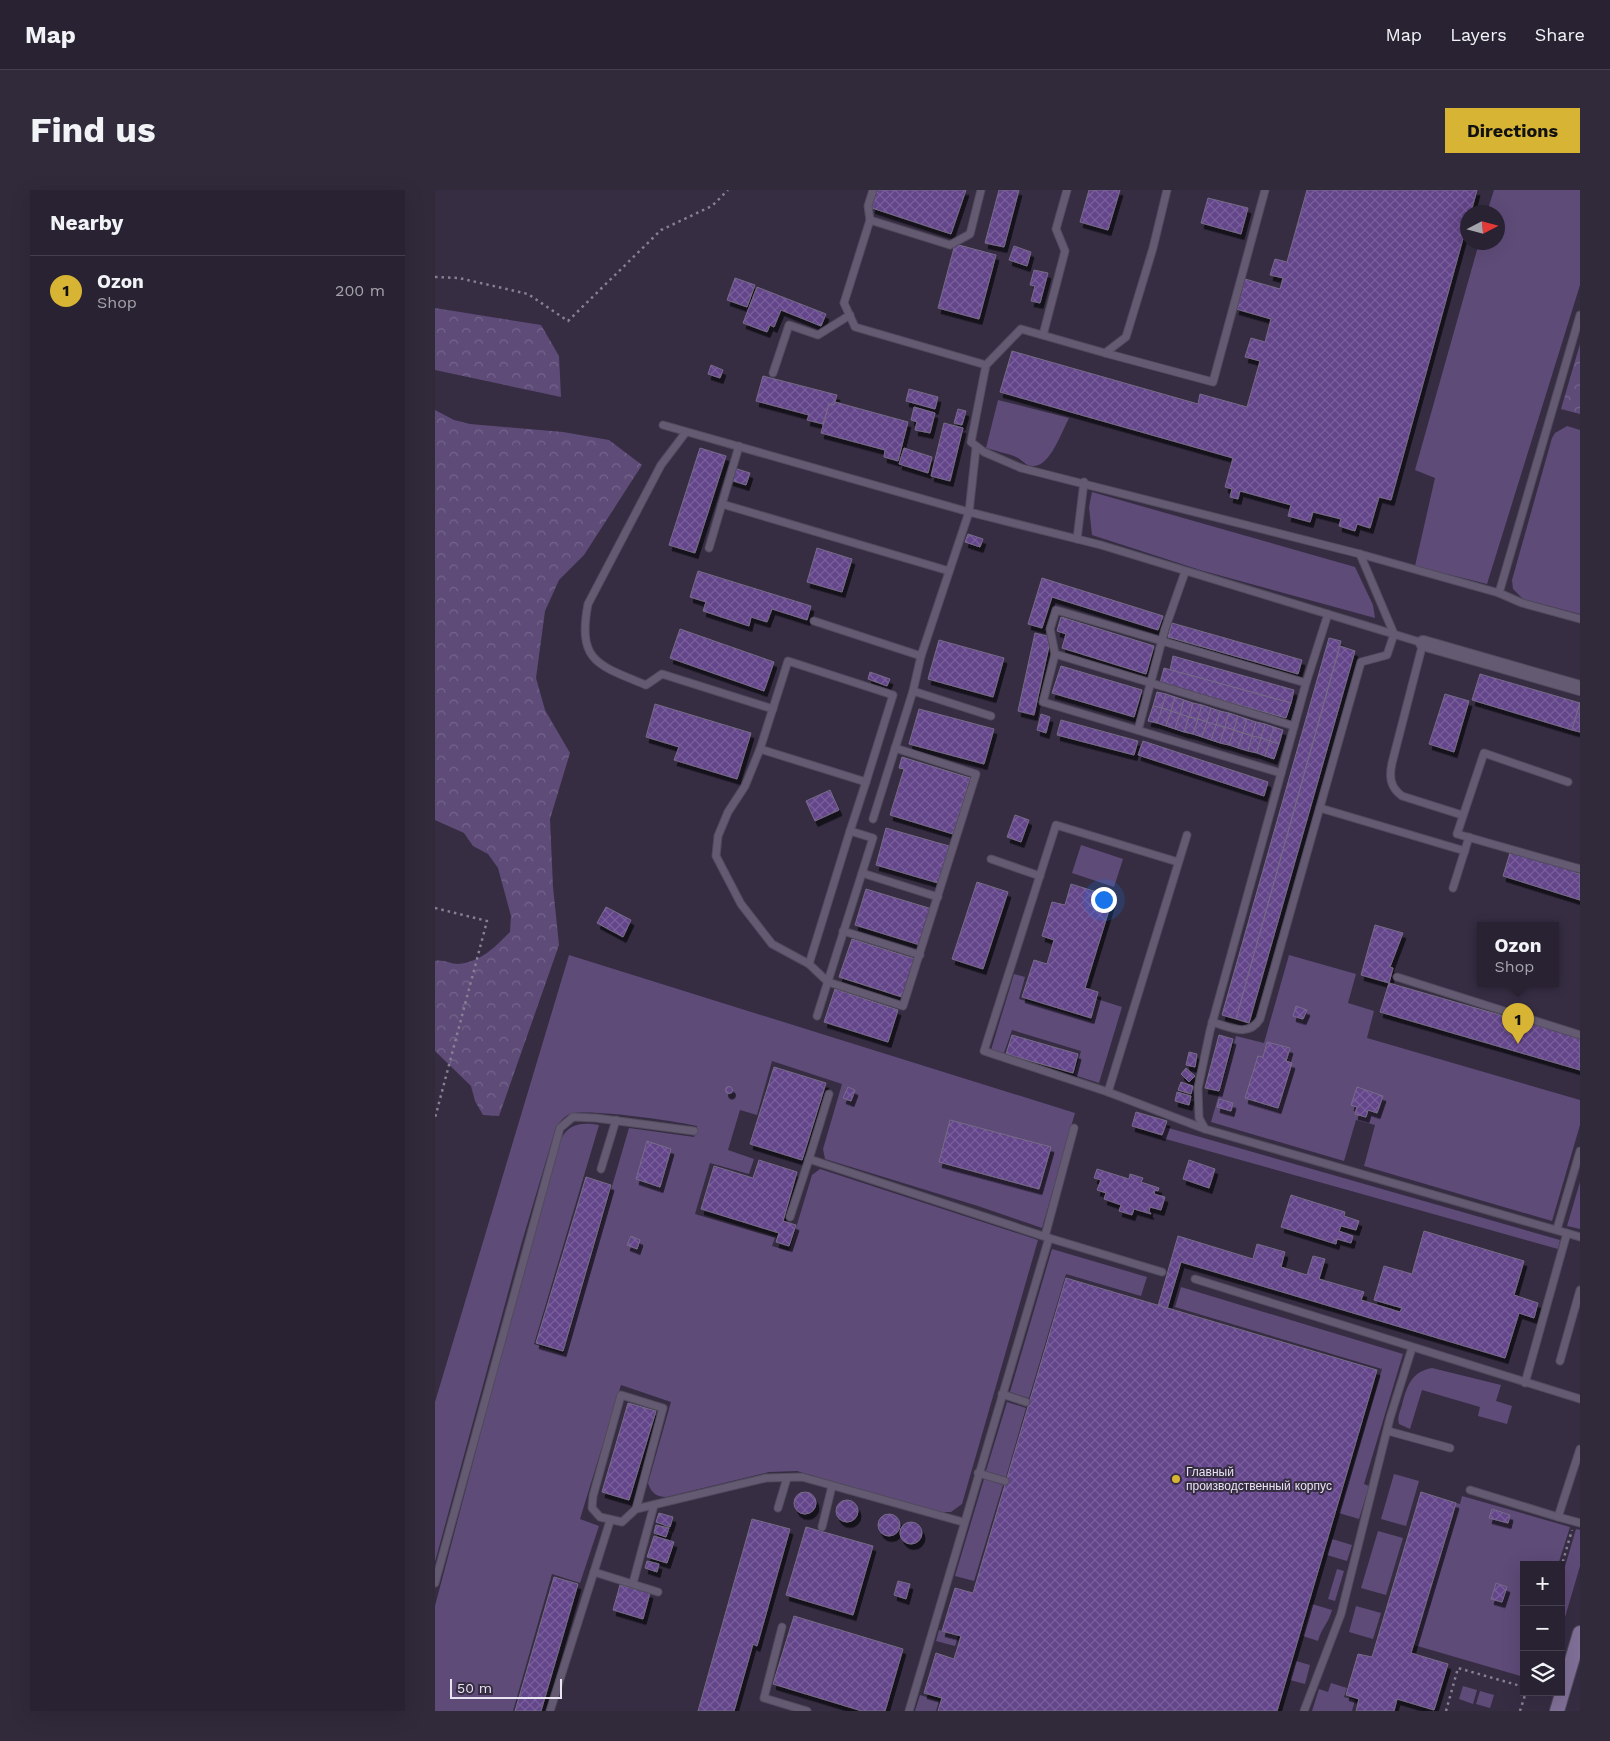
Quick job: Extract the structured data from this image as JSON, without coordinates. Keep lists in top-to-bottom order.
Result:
{
  "places": ["Главный производственный корпус"],
  "scale_bar": "50 m",
  "north": "right",
  "page": {
    "header": "Map",
    "nav": ["Map", "Layers", "Share"],
    "buttons": "Directions",
    "title": "Find us",
    "heading": "Nearby",
    "list": [
      {
        "mark": "1",
        "name": "Ozon",
        "note": "Shop",
        "value": "200 m"
      }
    ],
    "popup": ["Ozon", "Shop"],
    "pins": "1",
    "map_buttons": ["+", "−"],
    "scale": "50 m"
  }
}
